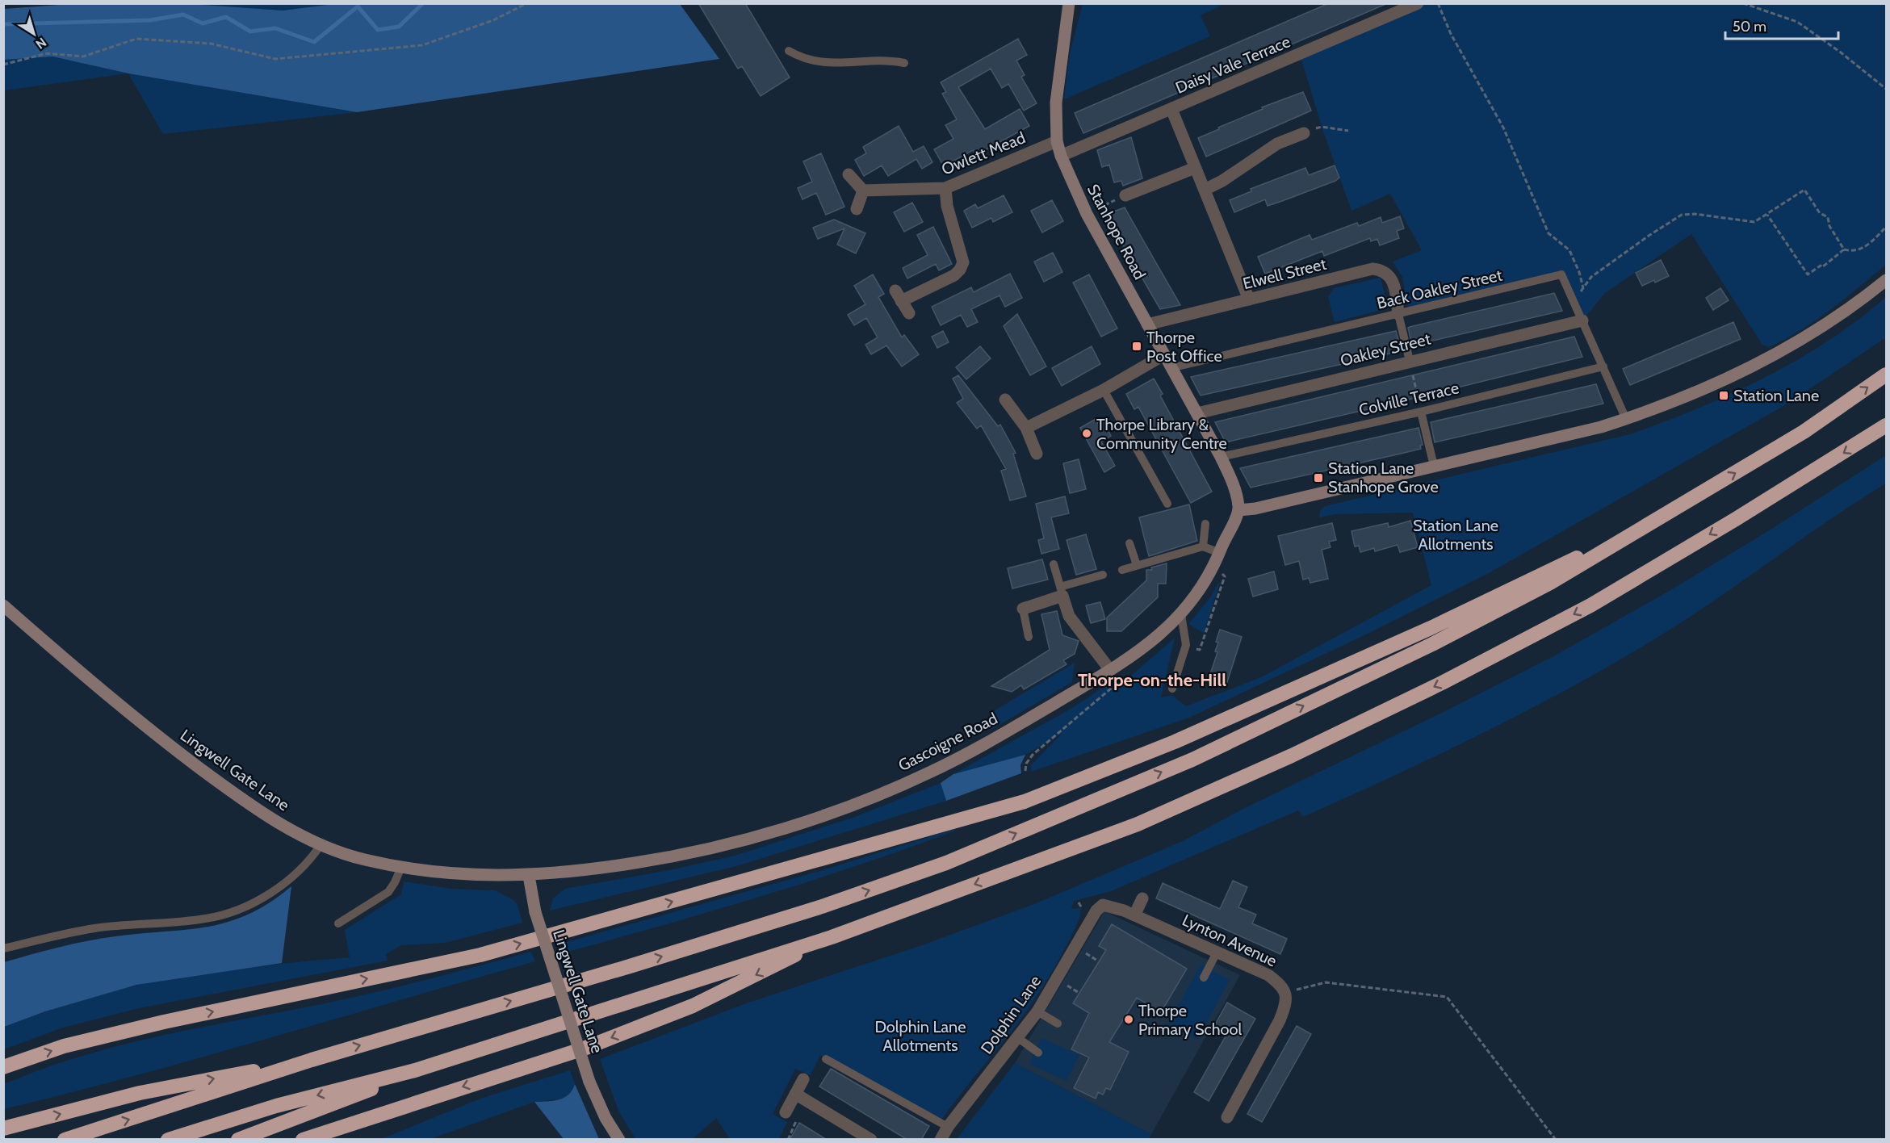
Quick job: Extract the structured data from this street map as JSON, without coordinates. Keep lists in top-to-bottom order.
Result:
{
  "streets": {
    "street": [
      "Daisy Vale Terrace",
      "Owlett Mead",
      "Stanhope Road",
      "Elwell Street",
      "Oakley Street",
      "Gascoigne Road",
      "Lingwell Gate Lane",
      "Lynton Avenue",
      "Dolphin Lane"
    ],
    "lane": ["Back Oakley Street", "Colville Terrace"]
  },
  "crossings": [
    ["Daisy Vale Terrace", "Stanhope Road"],
    ["Owlett Mead", "Stanhope Road"],
    ["Stanhope Road", "Elwell Street"],
    ["Stanhope Road", "Back Oakley Street"],
    ["Stanhope Road", "Oakley Street"],
    ["Stanhope Road", "Colville Terrace"],
    ["Elwell Street", "Back Oakley Street"],
    ["Back Oakley Street", "Oakley Street"],
    ["Back Oakley Street", "Colville Terrace"],
    ["Gascoigne Road", "Lingwell Gate Lane"],
    ["Lynton Avenue", "Dolphin Lane"]
  ],
  "districts": ["Thorpe-on-the-Hill"],
  "parks": ["Station Lane Allotments", "Dolphin Lane Allotments"],
  "places": {
    "transit": ["Thorpe Post Office", "Station Lane", "Station Lane Stanhope Grove"],
    "other": ["Thorpe Library & Community Centre", "Thorpe Primary School"]
  },
  "scale_bar": "50 m",
  "north": "bottom right"
}
